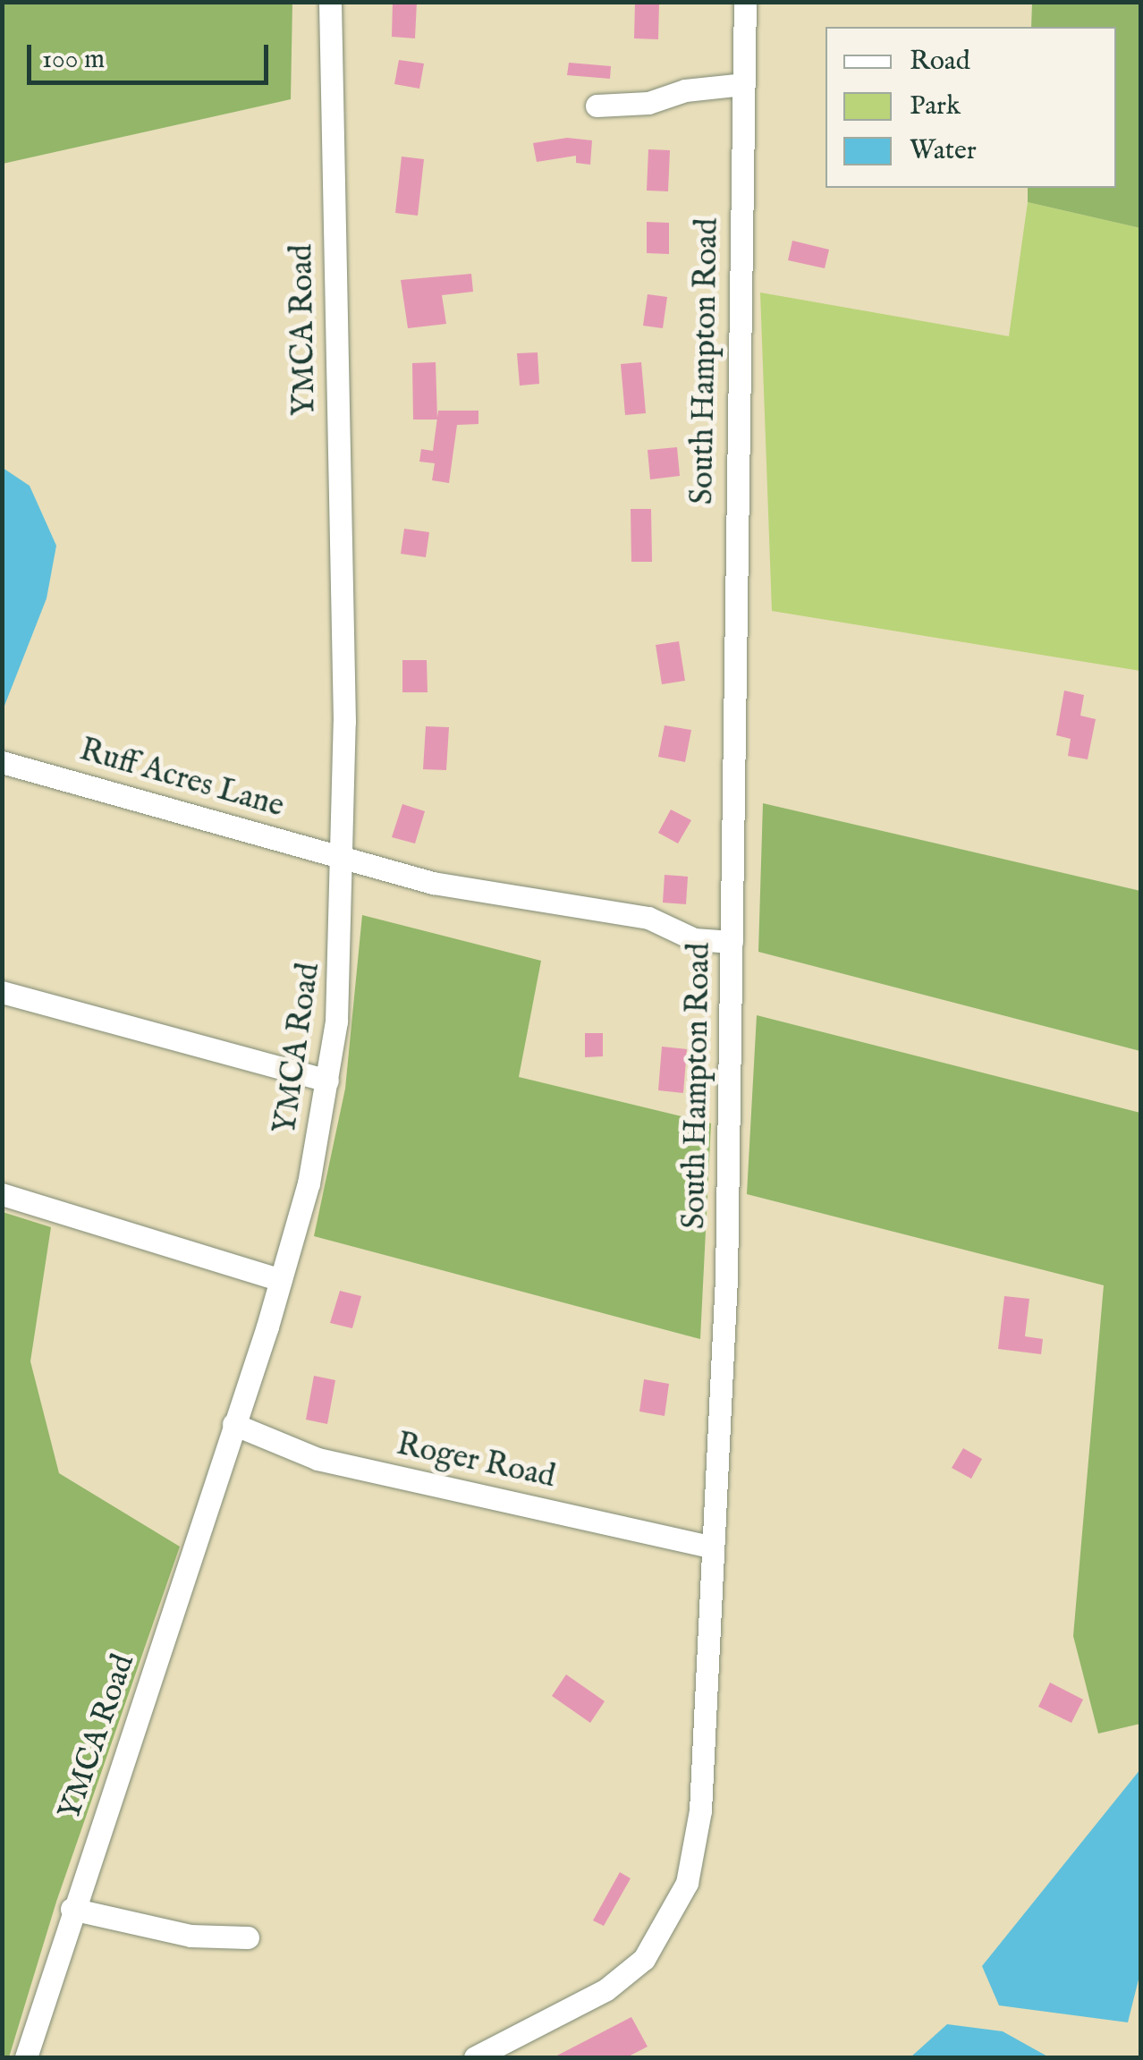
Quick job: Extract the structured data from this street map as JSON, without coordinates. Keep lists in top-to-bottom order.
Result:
{
  "streets": {
    "street": [
      "YMCA Road",
      "South Hampton Road",
      "Ruff Acres Lane",
      "Roger Road"
    ]
  },
  "crossings": [
    ["YMCA Road", "Ruff Acres Lane"],
    ["YMCA Road", "Roger Road"],
    ["South Hampton Road", "Ruff Acres Lane"],
    ["South Hampton Road", "Roger Road"]
  ],
  "legend": ["Road", "Park", "Water"],
  "scale_bar": "100 m"
}
